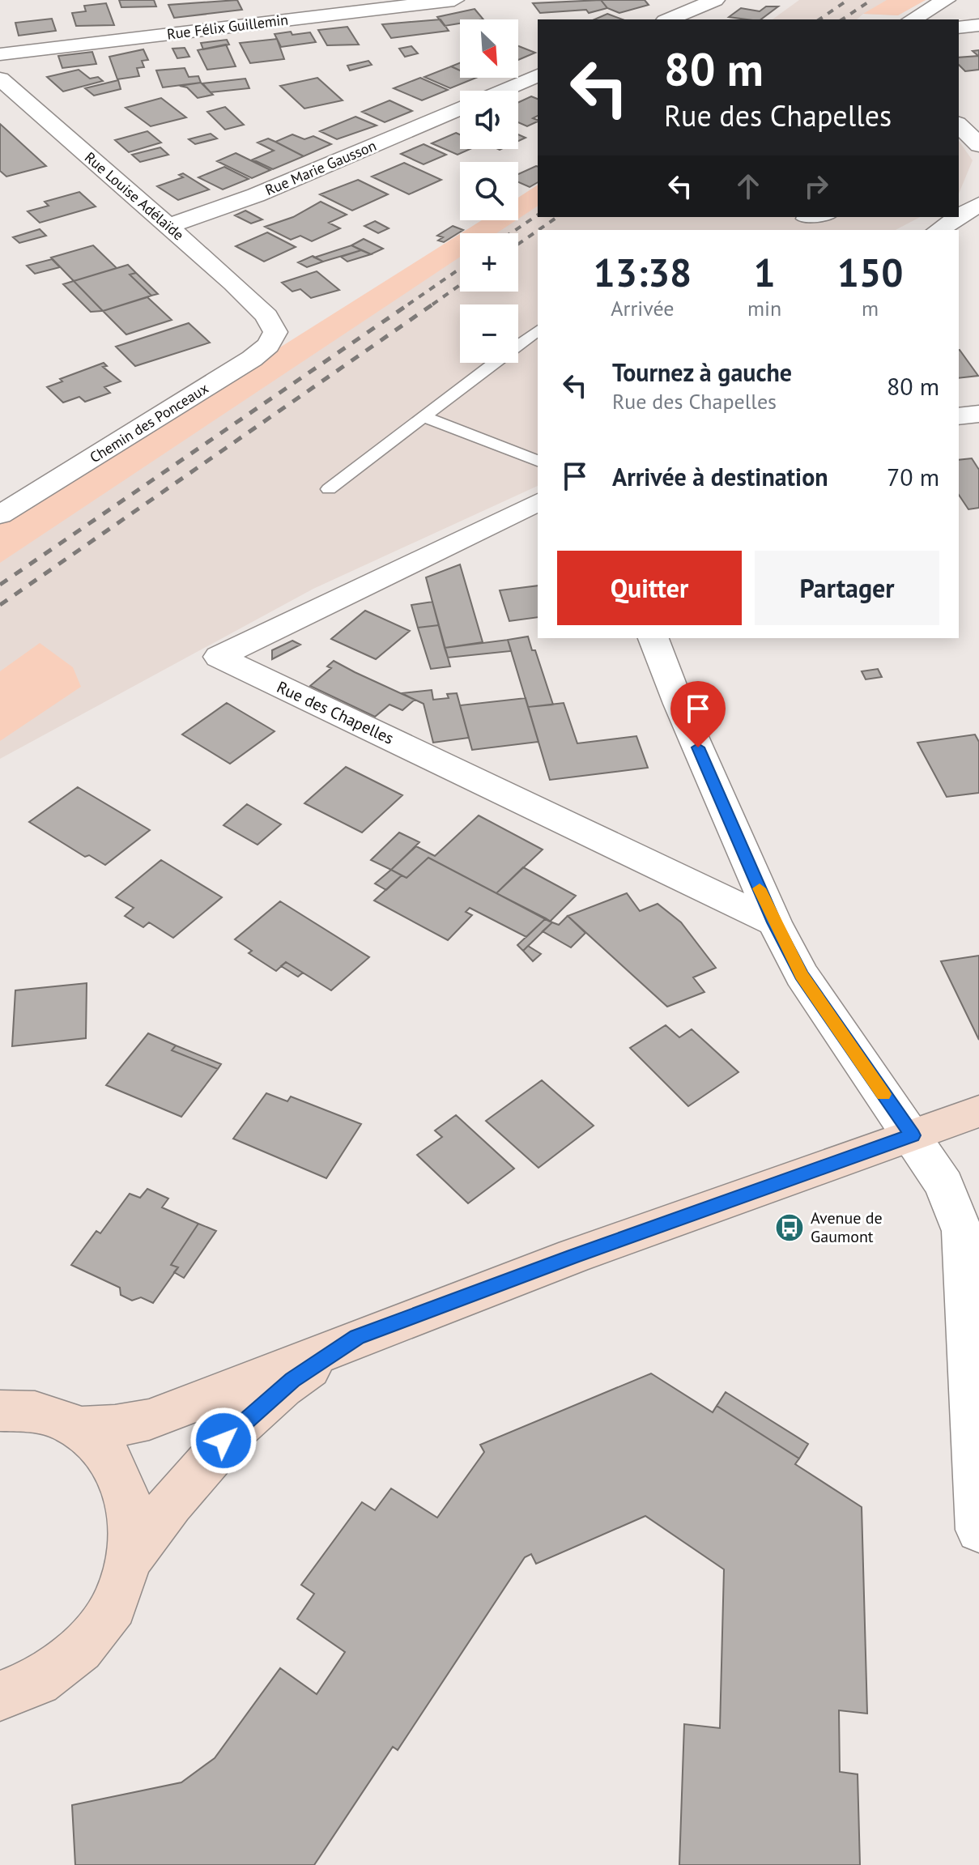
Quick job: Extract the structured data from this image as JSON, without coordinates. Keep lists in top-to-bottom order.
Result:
{
  "streets": {
    "street": [
      "Rue Félix Guillemin",
      "Rue Marie Gausson",
      "Rue Louise Adélaïde",
      "Chemin des Ponceaux",
      "Rue des Chapelles"
    ]
  },
  "crossings": [
    ["Rue Marie Gausson", "Rue Louise Adélaïde"],
    ["Rue Louise Adélaïde", "Chemin des Ponceaux"]
  ],
  "places": {
    "bus stop": ["Avenue de Gaumont"]
  },
  "north": "bottom right",
  "page": {
    "map_buttons": ["+", "−"],
    "turn": ["80 m", "Rue des Chapelles"],
    "eta": [
      "13:38",
      "Arrivée",
      "1",
      "min",
      "150",
      "m"
    ],
    "list": [
      {
        "name": "Tournez à gauche",
        "note": "Rue des Chapelles",
        "value": "80 m"
      },
      {
        "name": "Arrivée à destination",
        "value": "70 m"
      }
    ],
    "buttons": ["Quitter", "Partager"]
  }
}
